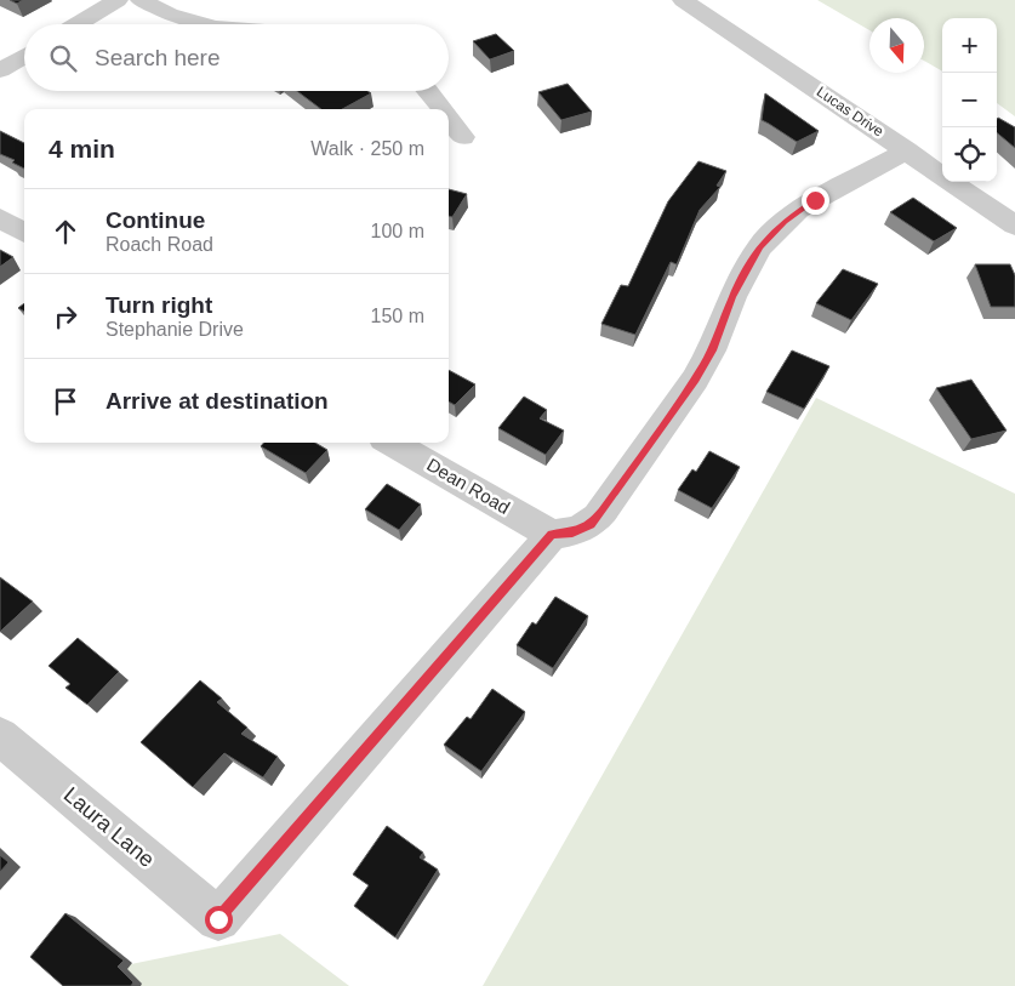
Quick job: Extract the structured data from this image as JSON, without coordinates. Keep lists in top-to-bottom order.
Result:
{
  "streets": {
    "street": ["Lucas Drive", "Dean Road", "Laura Lane"]
  },
  "crossings": [
    ["Dean Road", "Laura Lane"]
  ],
  "north": "bottom",
  "page": {
    "map_buttons": ["+", "−"],
    "search": "Search here",
    "heading": ["4 min", "Walk · 250 m"],
    "list": [
      ["Continue", "Roach Road", "100 m"],
      ["Turn right", "Stephanie Drive", "150 m"],
      "Arrive at destination"
    ]
  }
}
